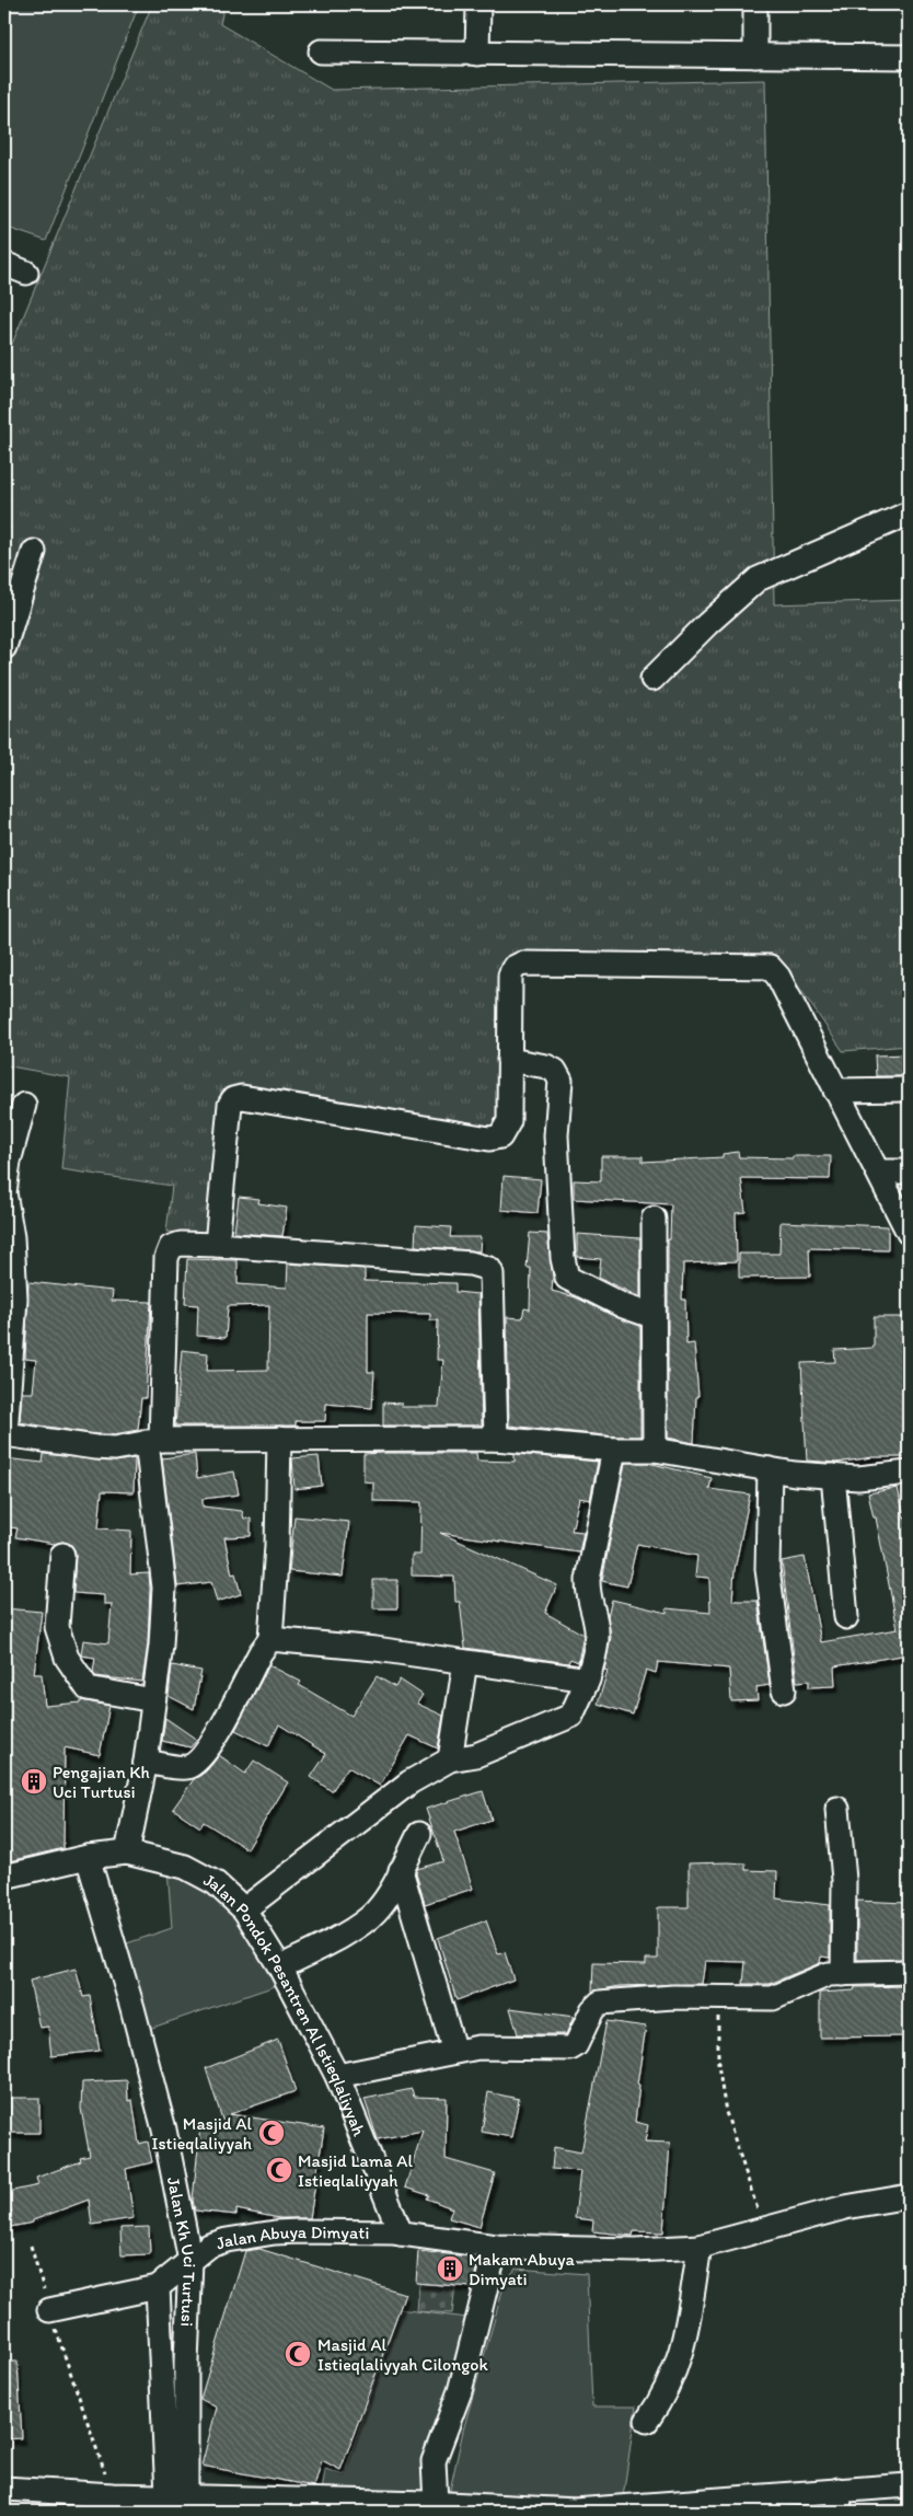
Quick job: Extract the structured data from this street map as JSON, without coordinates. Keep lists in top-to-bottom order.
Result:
{
  "streets": {
    "street": ["Jalan Pondok Pesantren Al Istieqlaliyyah", "Jalan Abuya Dimyati", "Jalan Kh Uci Turtusi"]
  },
  "crossings": [
    ["Jalan Pondok Pesantren Al Istieqlaliyyah", "Jalan Abuya Dimyati"],
    ["Jalan Pondok Pesantren Al Istieqlaliyyah", "Jalan Kh Uci Turtusi"],
    ["Jalan Abuya Dimyati", "Jalan Kh Uci Turtusi"]
  ],
  "places": {
    "building": ["Pengajian Kh Uci Turtusi", "Makam Abuya Dimyati"],
    "mosque": ["Masjid Al Istieqlaliyyah", "Masjid Lama Al Istieqlaliyyah", "Masjid Al Istieqlaliyyah Cilongok"]
  }
}
